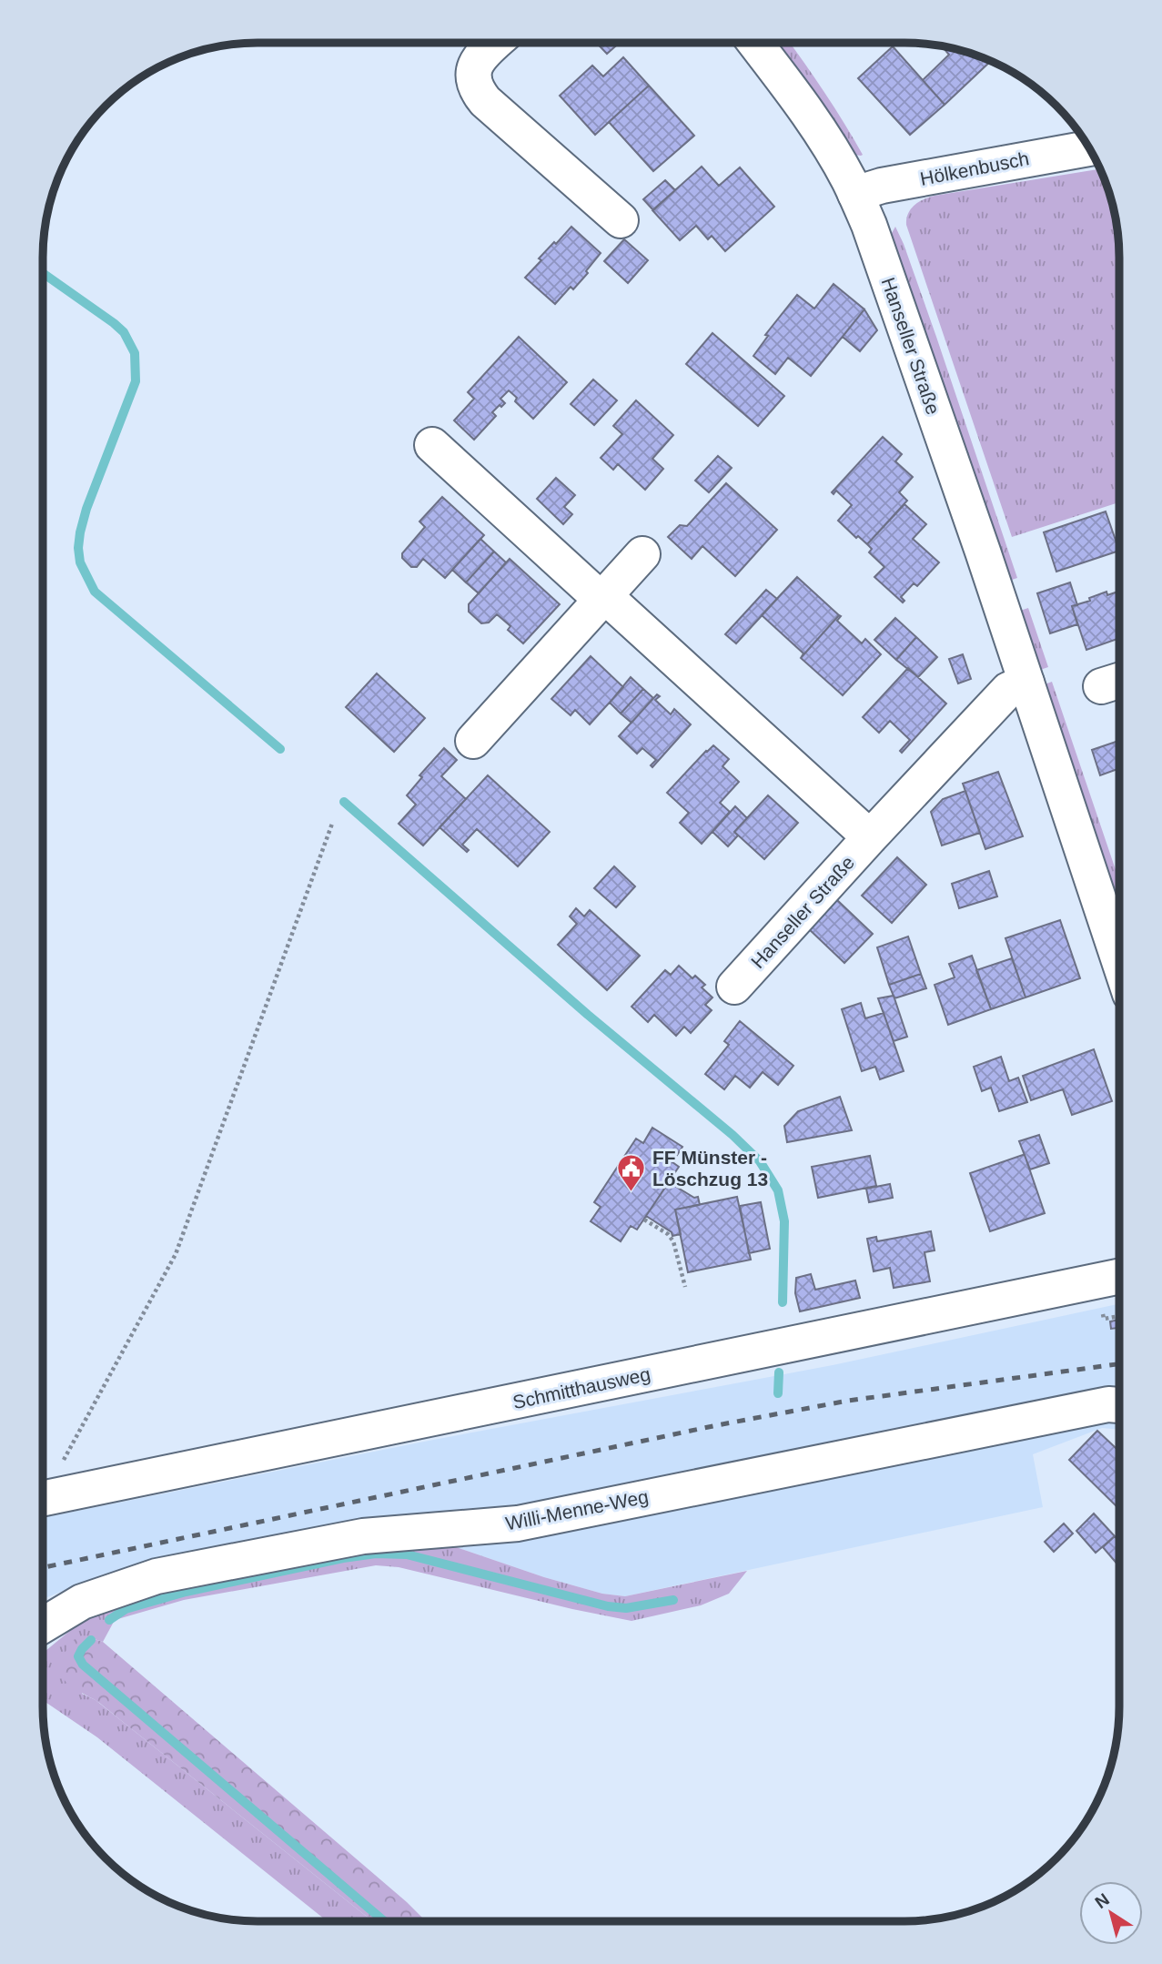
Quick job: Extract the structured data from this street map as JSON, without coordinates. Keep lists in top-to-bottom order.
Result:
{
  "streets": {
    "street": [
      "Hölkenbusch",
      "Hanseller Straße",
      "Schmitthausweg",
      "Willi-Menne-Weg"
    ]
  },
  "crossings": [
    ["Hölkenbusch", "Hanseller Straße"]
  ],
  "places": {
    "public building": ["FF Münster - Löschzug 13"]
  },
  "north": "top left"
}
